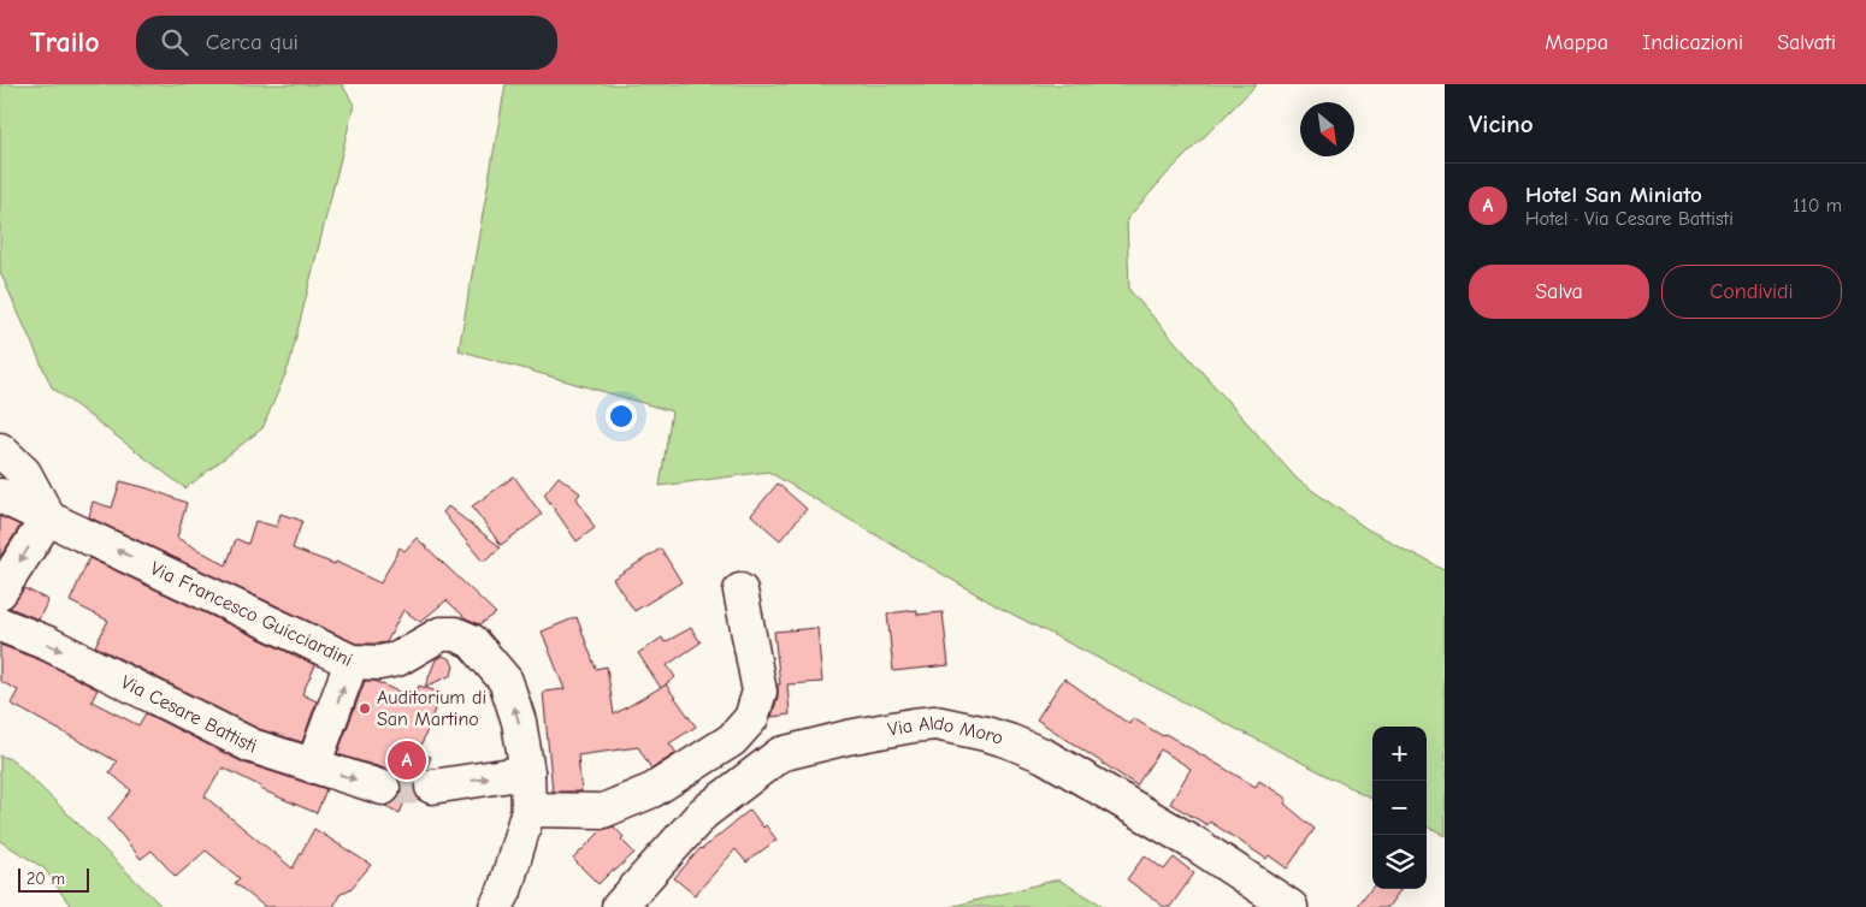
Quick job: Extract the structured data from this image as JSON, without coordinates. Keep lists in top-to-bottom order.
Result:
{
  "streets": {
    "main road": ["Via Francesco Guicciardini", "Via Cesare Battisti", "Via Aldo Moro"]
  },
  "one_way": ["Via Francesco Guicciardini", "Via Cesare Battisti"],
  "places": ["Auditorium di San Martino"],
  "scale_bar": "20 m",
  "north": "bottom right",
  "page": {
    "header": "Trailo",
    "search": "Cerca qui",
    "nav": ["Mappa", "Indicazioni", "Salvati"],
    "heading": "Vicino",
    "list": [
      {
        "mark": "A",
        "name": "Hotel San Miniato",
        "note": "Hotel · Via Cesare Battisti",
        "value": "110 m"
      }
    ],
    "buttons": ["Salva", "Condividi"],
    "map_buttons": ["+", "−"],
    "pins": "A",
    "scale": "20 m"
  }
}
